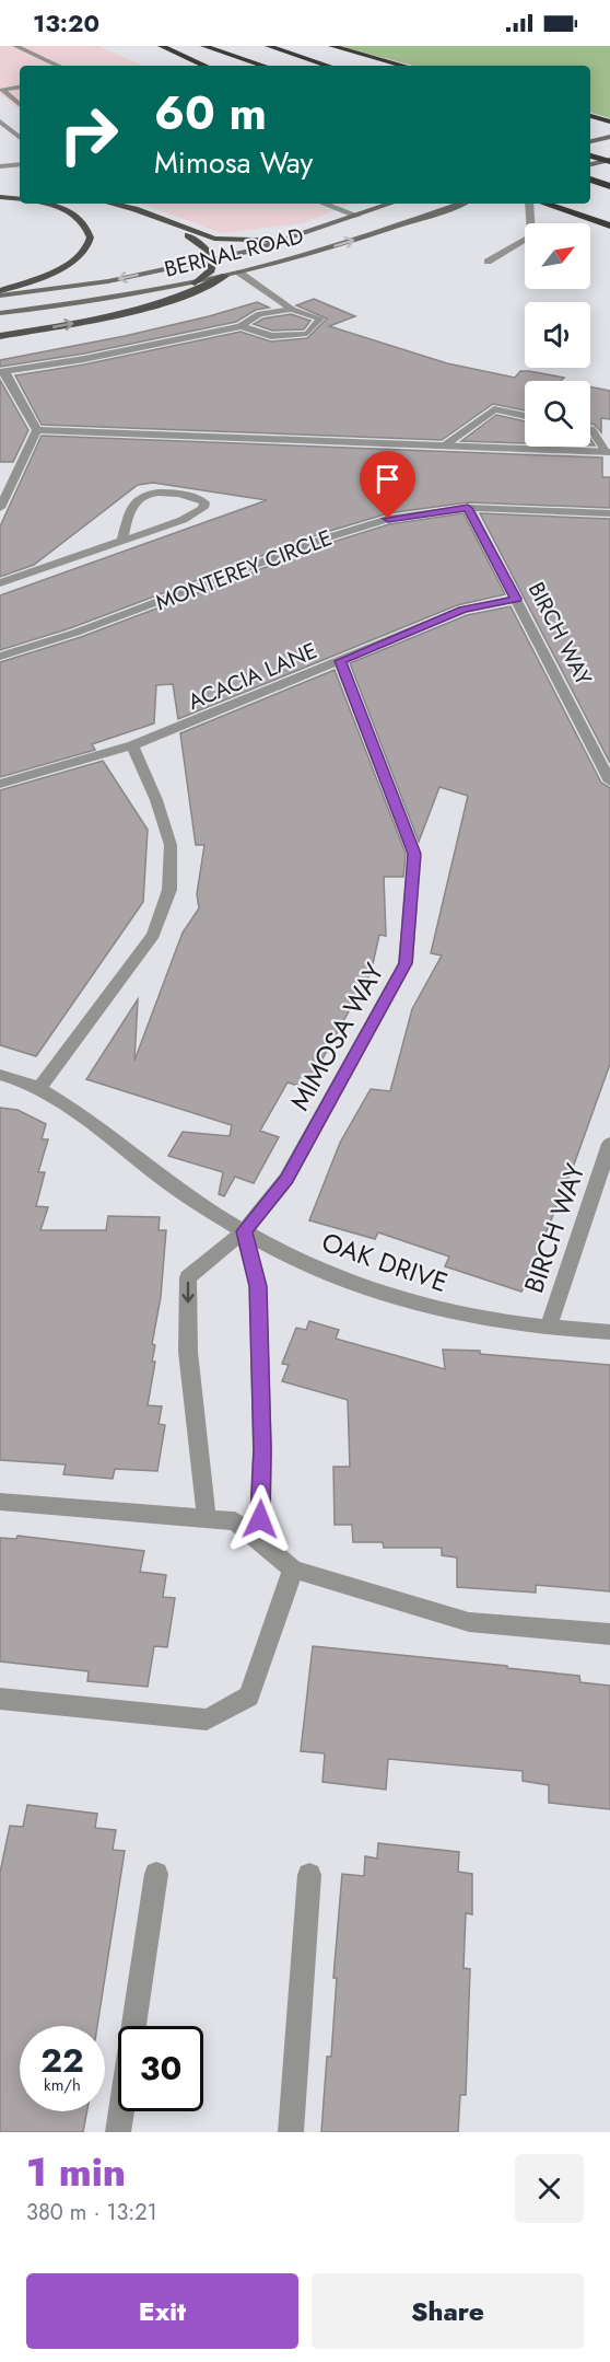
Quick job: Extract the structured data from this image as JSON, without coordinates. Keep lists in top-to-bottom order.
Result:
{
  "streets": {
    "main road": ["BERNAL ROAD"],
    "street": [
      "MONTEREY CIRCLE",
      "BIRCH WAY",
      "ACACIA LANE",
      "MIMOSA WAY",
      "OAK DRIVE"
    ]
  },
  "crossings": [
    ["MONTEREY CIRCLE", "BIRCH WAY"],
    ["BIRCH WAY", "ACACIA LANE"],
    ["BIRCH WAY", "OAK DRIVE"],
    ["ACACIA LANE", "MIMOSA WAY"],
    ["MIMOSA WAY", "OAK DRIVE"]
  ],
  "north": "top right",
  "page": {
    "status": "13:20",
    "turn": ["60 m", "Mimosa Way"],
    "speed": "22 km/h",
    "limit": "30",
    "heading": ["1 min", "380 m · 13:21"],
    "buttons": ["Exit", "Share"]
  }
}
